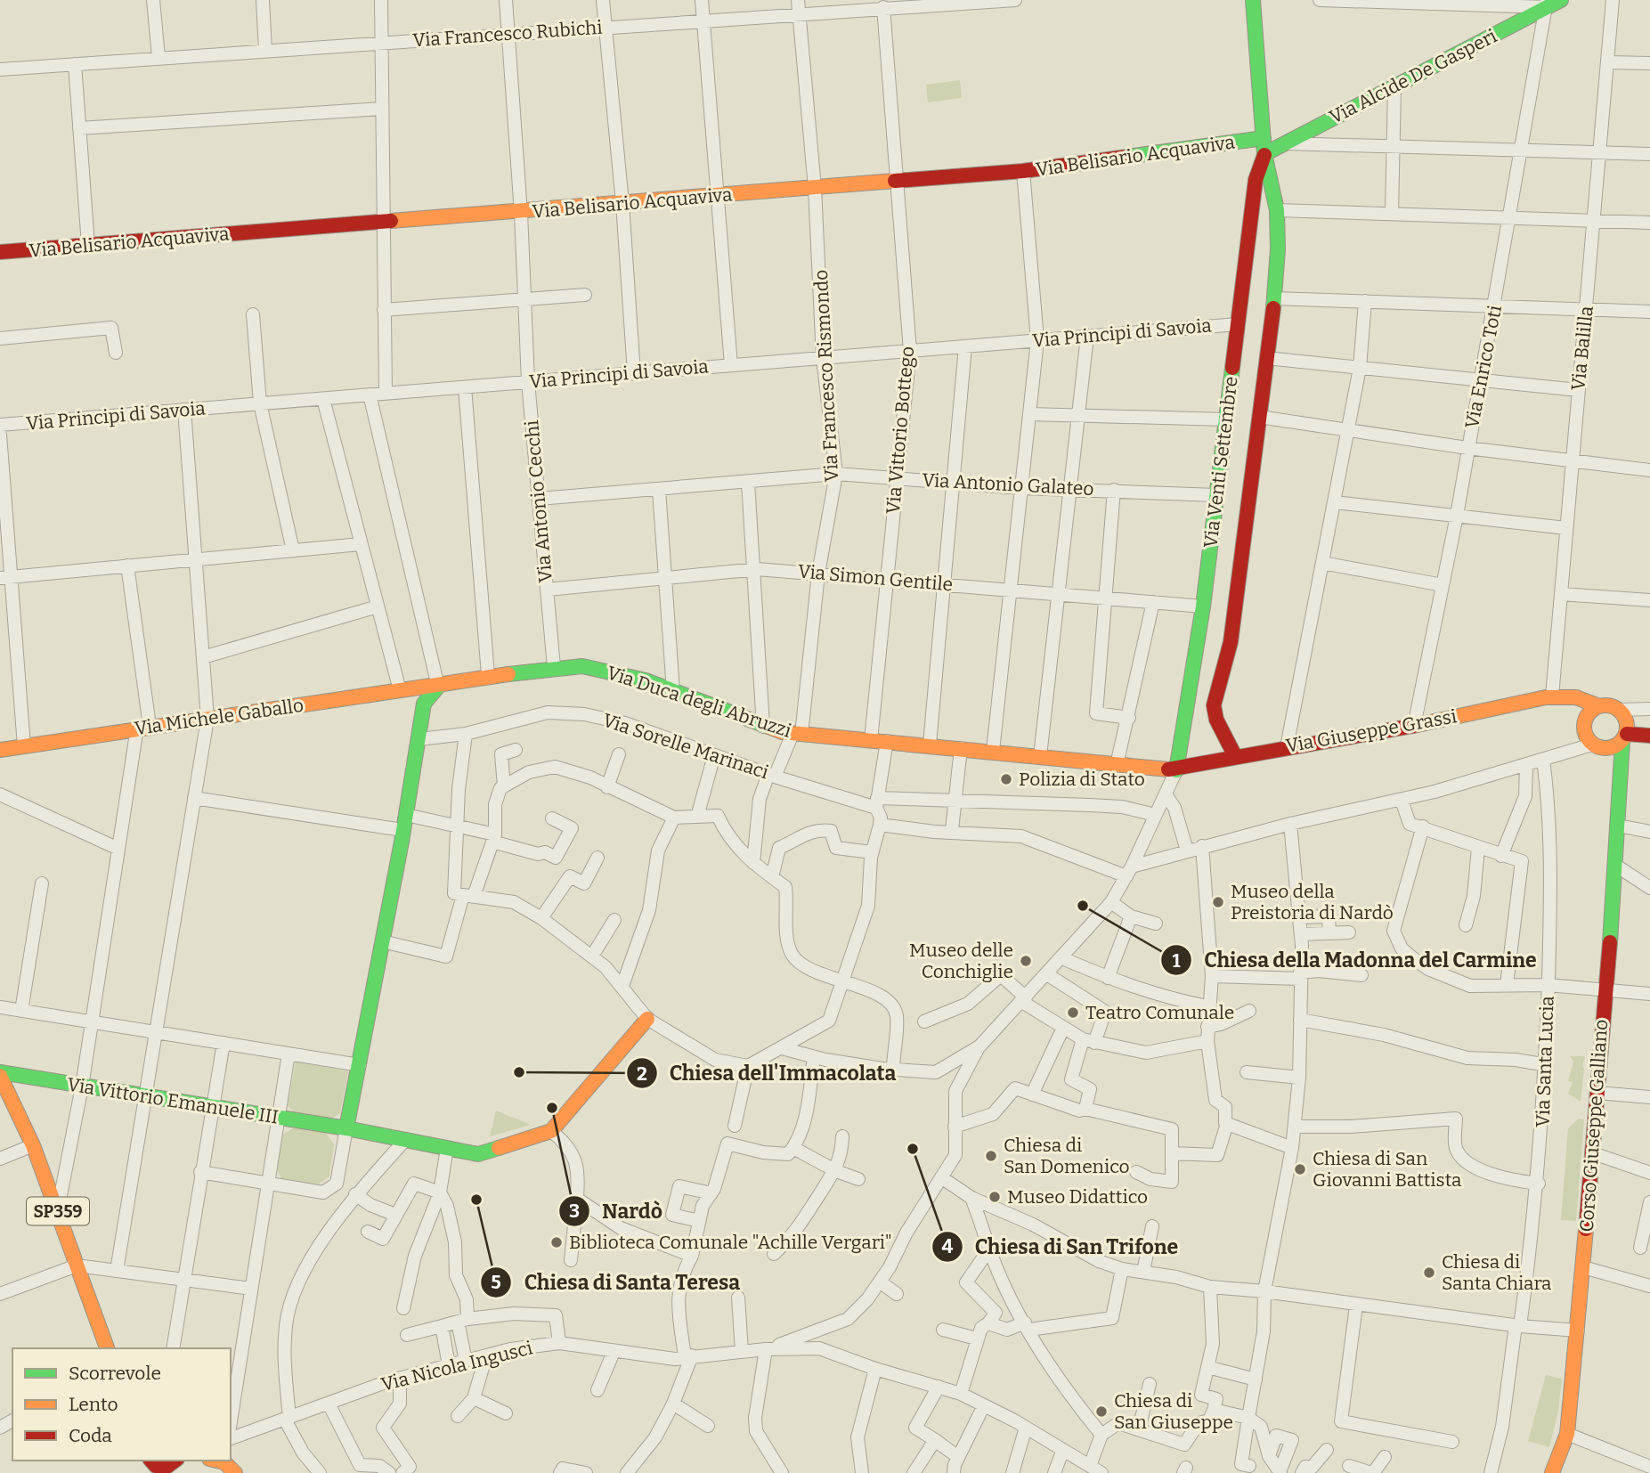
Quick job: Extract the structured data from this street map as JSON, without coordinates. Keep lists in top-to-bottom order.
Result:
{
  "streets": {
    "street": [
      "Via Francesco Rubichi",
      "Via Alcide De Gasperi",
      "Via Belisario Acquaviva",
      "Via Principi di Savoia",
      "Via Balilla",
      "Via Enrico Toti",
      "Via Francesco Rismondo",
      "Via Vittorio Bottego",
      "Via Venti Settembre",
      "Via Antonio Galateo",
      "Via Antonio Cecchi",
      "Via Simon Gentile",
      "Via Duca degli Abruzzi",
      "Via Michele Gaballo",
      "Via Giuseppe Grassi",
      "Via Sorelle Marinaci",
      "Via Santa Lucia",
      "Via Vittorio Emanuele III",
      "Corso Giuseppe Galliano",
      "SP359",
      "Via Nicola Ingusci"
    ]
  },
  "crossings": [
    ["Via Francesco Rubichi", "Via Francesco Rismondo"],
    ["Via Francesco Rubichi", "Via Vittorio Bottego"],
    ["Via Francesco Rubichi", "Via Antonio Cecchi"],
    ["Via Alcide De Gasperi", "Via Enrico Toti"],
    ["Via Alcide De Gasperi", "Via Venti Settembre"],
    ["Via Belisario Acquaviva", "Via Francesco Rismondo"],
    ["Via Belisario Acquaviva", "Via Vittorio Bottego"],
    ["Via Belisario Acquaviva", "Via Venti Settembre"],
    ["Via Belisario Acquaviva", "Via Antonio Cecchi"],
    ["Via Principi di Savoia", "Via Francesco Rismondo"],
    ["Via Principi di Savoia", "Via Vittorio Bottego"],
    ["Via Principi di Savoia", "Via Venti Settembre"],
    ["Via Principi di Savoia", "Via Antonio Cecchi"],
    ["Via Balilla", "Via Giuseppe Grassi"],
    ["Via Enrico Toti", "Via Giuseppe Grassi"],
    ["Via Francesco Rismondo", "Via Antonio Galateo"],
    ["Via Francesco Rismondo", "Via Simon Gentile"],
    ["Via Francesco Rismondo", "Via Duca degli Abruzzi"],
    ["Via Francesco Rismondo", "Via Sorelle Marinaci"],
    ["Via Vittorio Bottego", "Via Antonio Galateo"],
    ["Via Vittorio Bottego", "Via Simon Gentile"],
    ["Via Vittorio Bottego", "Via Duca degli Abruzzi"],
    ["Via Venti Settembre", "Via Antonio Galateo"],
    ["Via Venti Settembre", "Via Simon Gentile"],
    ["Via Venti Settembre", "Via Duca degli Abruzzi"],
    ["Via Venti Settembre", "Via Giuseppe Grassi"],
    ["Via Antonio Galateo", "Via Antonio Cecchi"],
    ["Via Antonio Cecchi", "Via Simon Gentile"],
    ["Via Antonio Cecchi", "Via Duca degli Abruzzi"],
    ["Via Duca degli Abruzzi", "Via Michele Gaballo"],
    ["Via Duca degli Abruzzi", "Via Giuseppe Grassi"],
    ["Via Giuseppe Grassi", "Corso Giuseppe Galliano"],
    ["Via Vittorio Emanuele III", "SP359"]
  ],
  "places": [
    "Polizia di Stato",
    "Museo della Preistoria di Nardò",
    "Chiesa della Madonna del Carmine",
    "Museo delle Conchiglie",
    "Teatro Comunale",
    "Chiesa dell'Immacolata",
    "Nardò",
    "Chiesa di San Trifone",
    "Chiesa di San Domenico",
    "Chiesa di San Giovanni Battista",
    "Museo Didattico",
    "Chiesa di Santa Teresa",
    "Biblioteca Comunale \"Achille Vergari\"",
    "Chiesa di Santa Chiara",
    "Chiesa di San Giuseppe"
  ],
  "legend": ["Scorrevole", "Lento", "Coda"]
}
